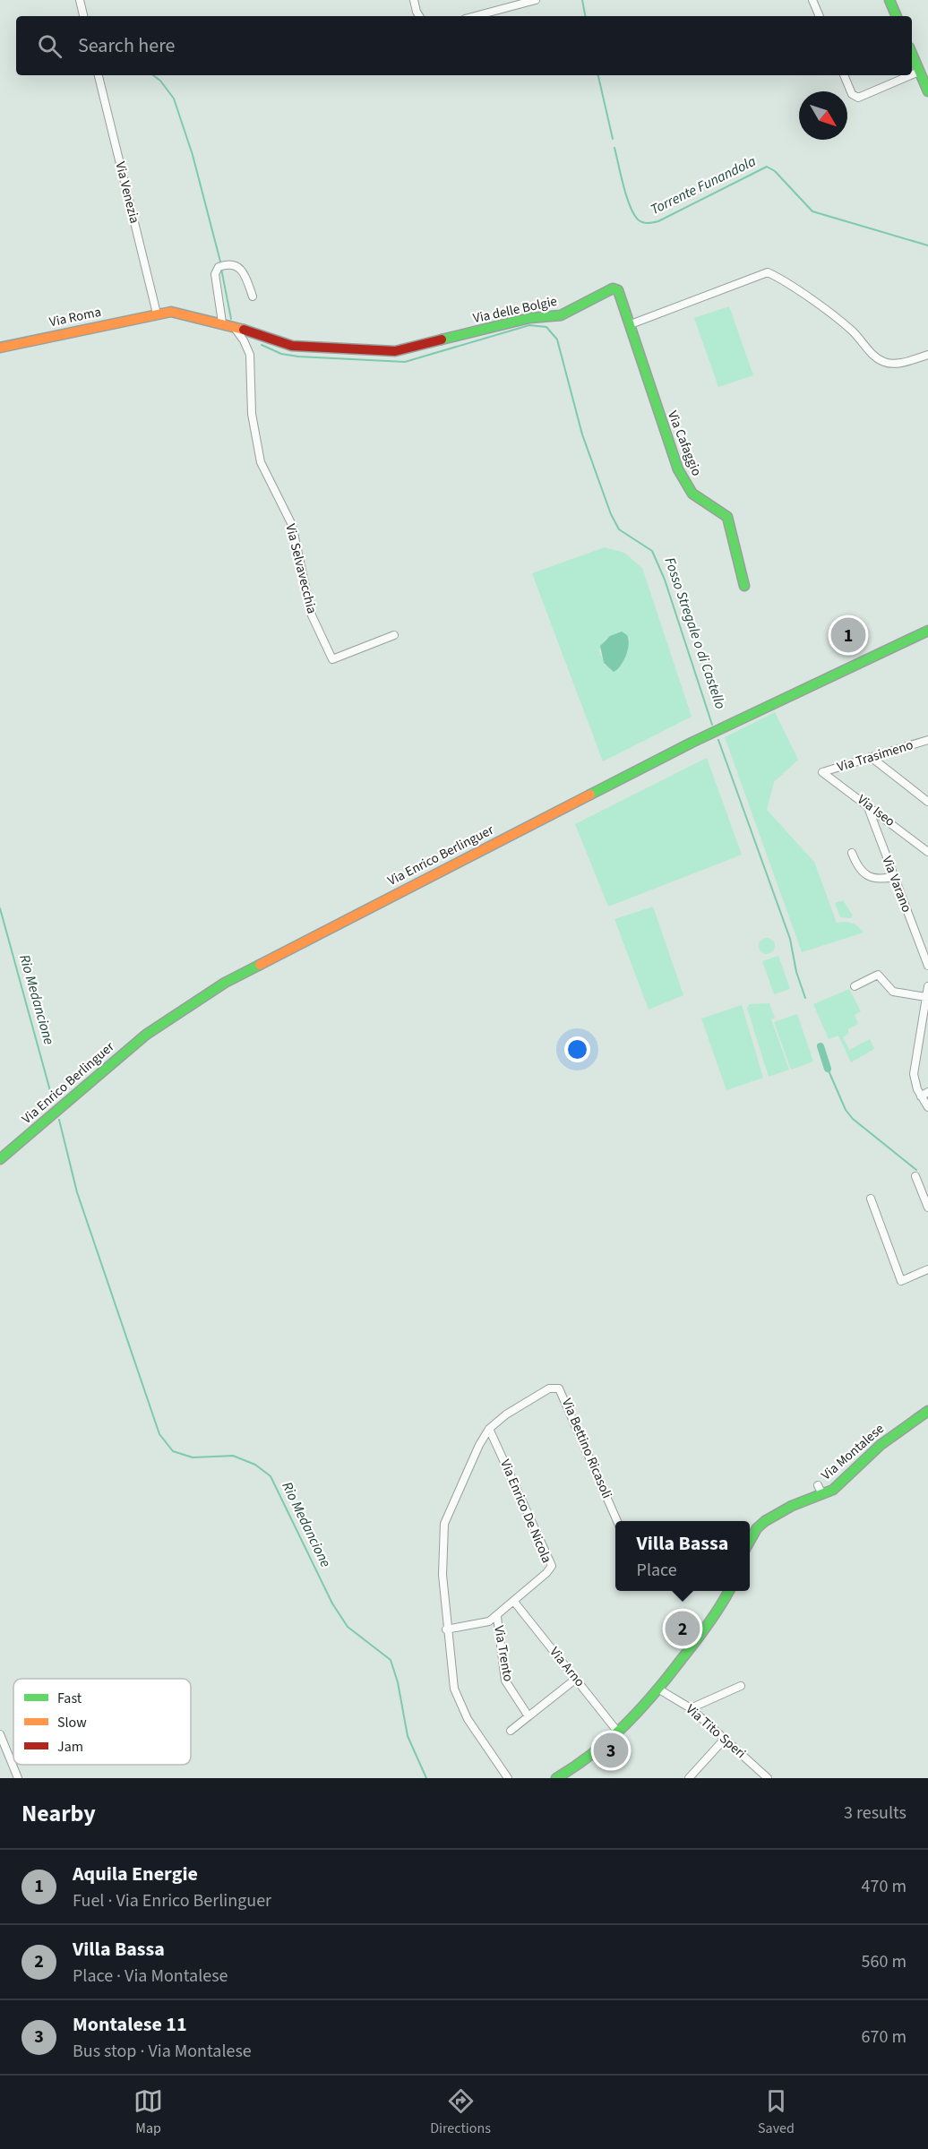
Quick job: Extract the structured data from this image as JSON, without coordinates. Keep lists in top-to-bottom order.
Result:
{
  "streets": {
    "street": [
      "Via Venezia",
      "Via delle Bolgie",
      "Via Roma",
      "Via Cafaggio",
      "Via Selvavecchia",
      "Via Trasimeno",
      "Via Iseo",
      "Via Enrico Berlinguer",
      "Via Varano",
      "Via Bettino Ricasoli",
      "Via Montalese",
      "Via Enrico De Nicola",
      "Via Trento",
      "Via Arno",
      "Via Tito Speri"
    ]
  },
  "crossings": [
    ["Via Venezia", "Via Roma"],
    ["Via delle Bolgie", "Via Roma"],
    ["Via delle Bolgie", "Via Cafaggio"],
    ["Via delle Bolgie", "Via Selvavecchia"],
    ["Via Roma", "Via Selvavecchia"],
    ["Via Trasimeno", "Via Iseo"],
    ["Via Iseo", "Via Varano"],
    ["Via Bettino Ricasoli", "Via Enrico De Nicola"],
    ["Via Enrico De Nicola", "Via Trento"],
    ["Via Enrico De Nicola", "Via Arno"]
  ],
  "water": ["Torrente Funandola", "Fosso Stregale o di Castello", "Rio Medancione"],
  "legend": ["Fast", "Slow", "Jam"],
  "north": "bottom right",
  "page": {
    "search": "Search here",
    "pins": ["1", "2", "3"],
    "popup": ["Villa Bassa", "Place"],
    "heading": ["Nearby", "3 results"],
    "list": [
      {
        "mark": "1",
        "name": "Aquila Energie",
        "note": "Fuel · Via Enrico Berlinguer",
        "value": "470 m"
      },
      {
        "mark": "2",
        "name": "Villa Bassa",
        "note": "Place · Via Montalese",
        "value": "560 m"
      },
      {
        "mark": "3",
        "name": "Montalese 11",
        "note": "Bus stop · Via Montalese",
        "value": "670 m"
      }
    ],
    "nav": ["Map", "Directions", "Saved"]
  }
}
